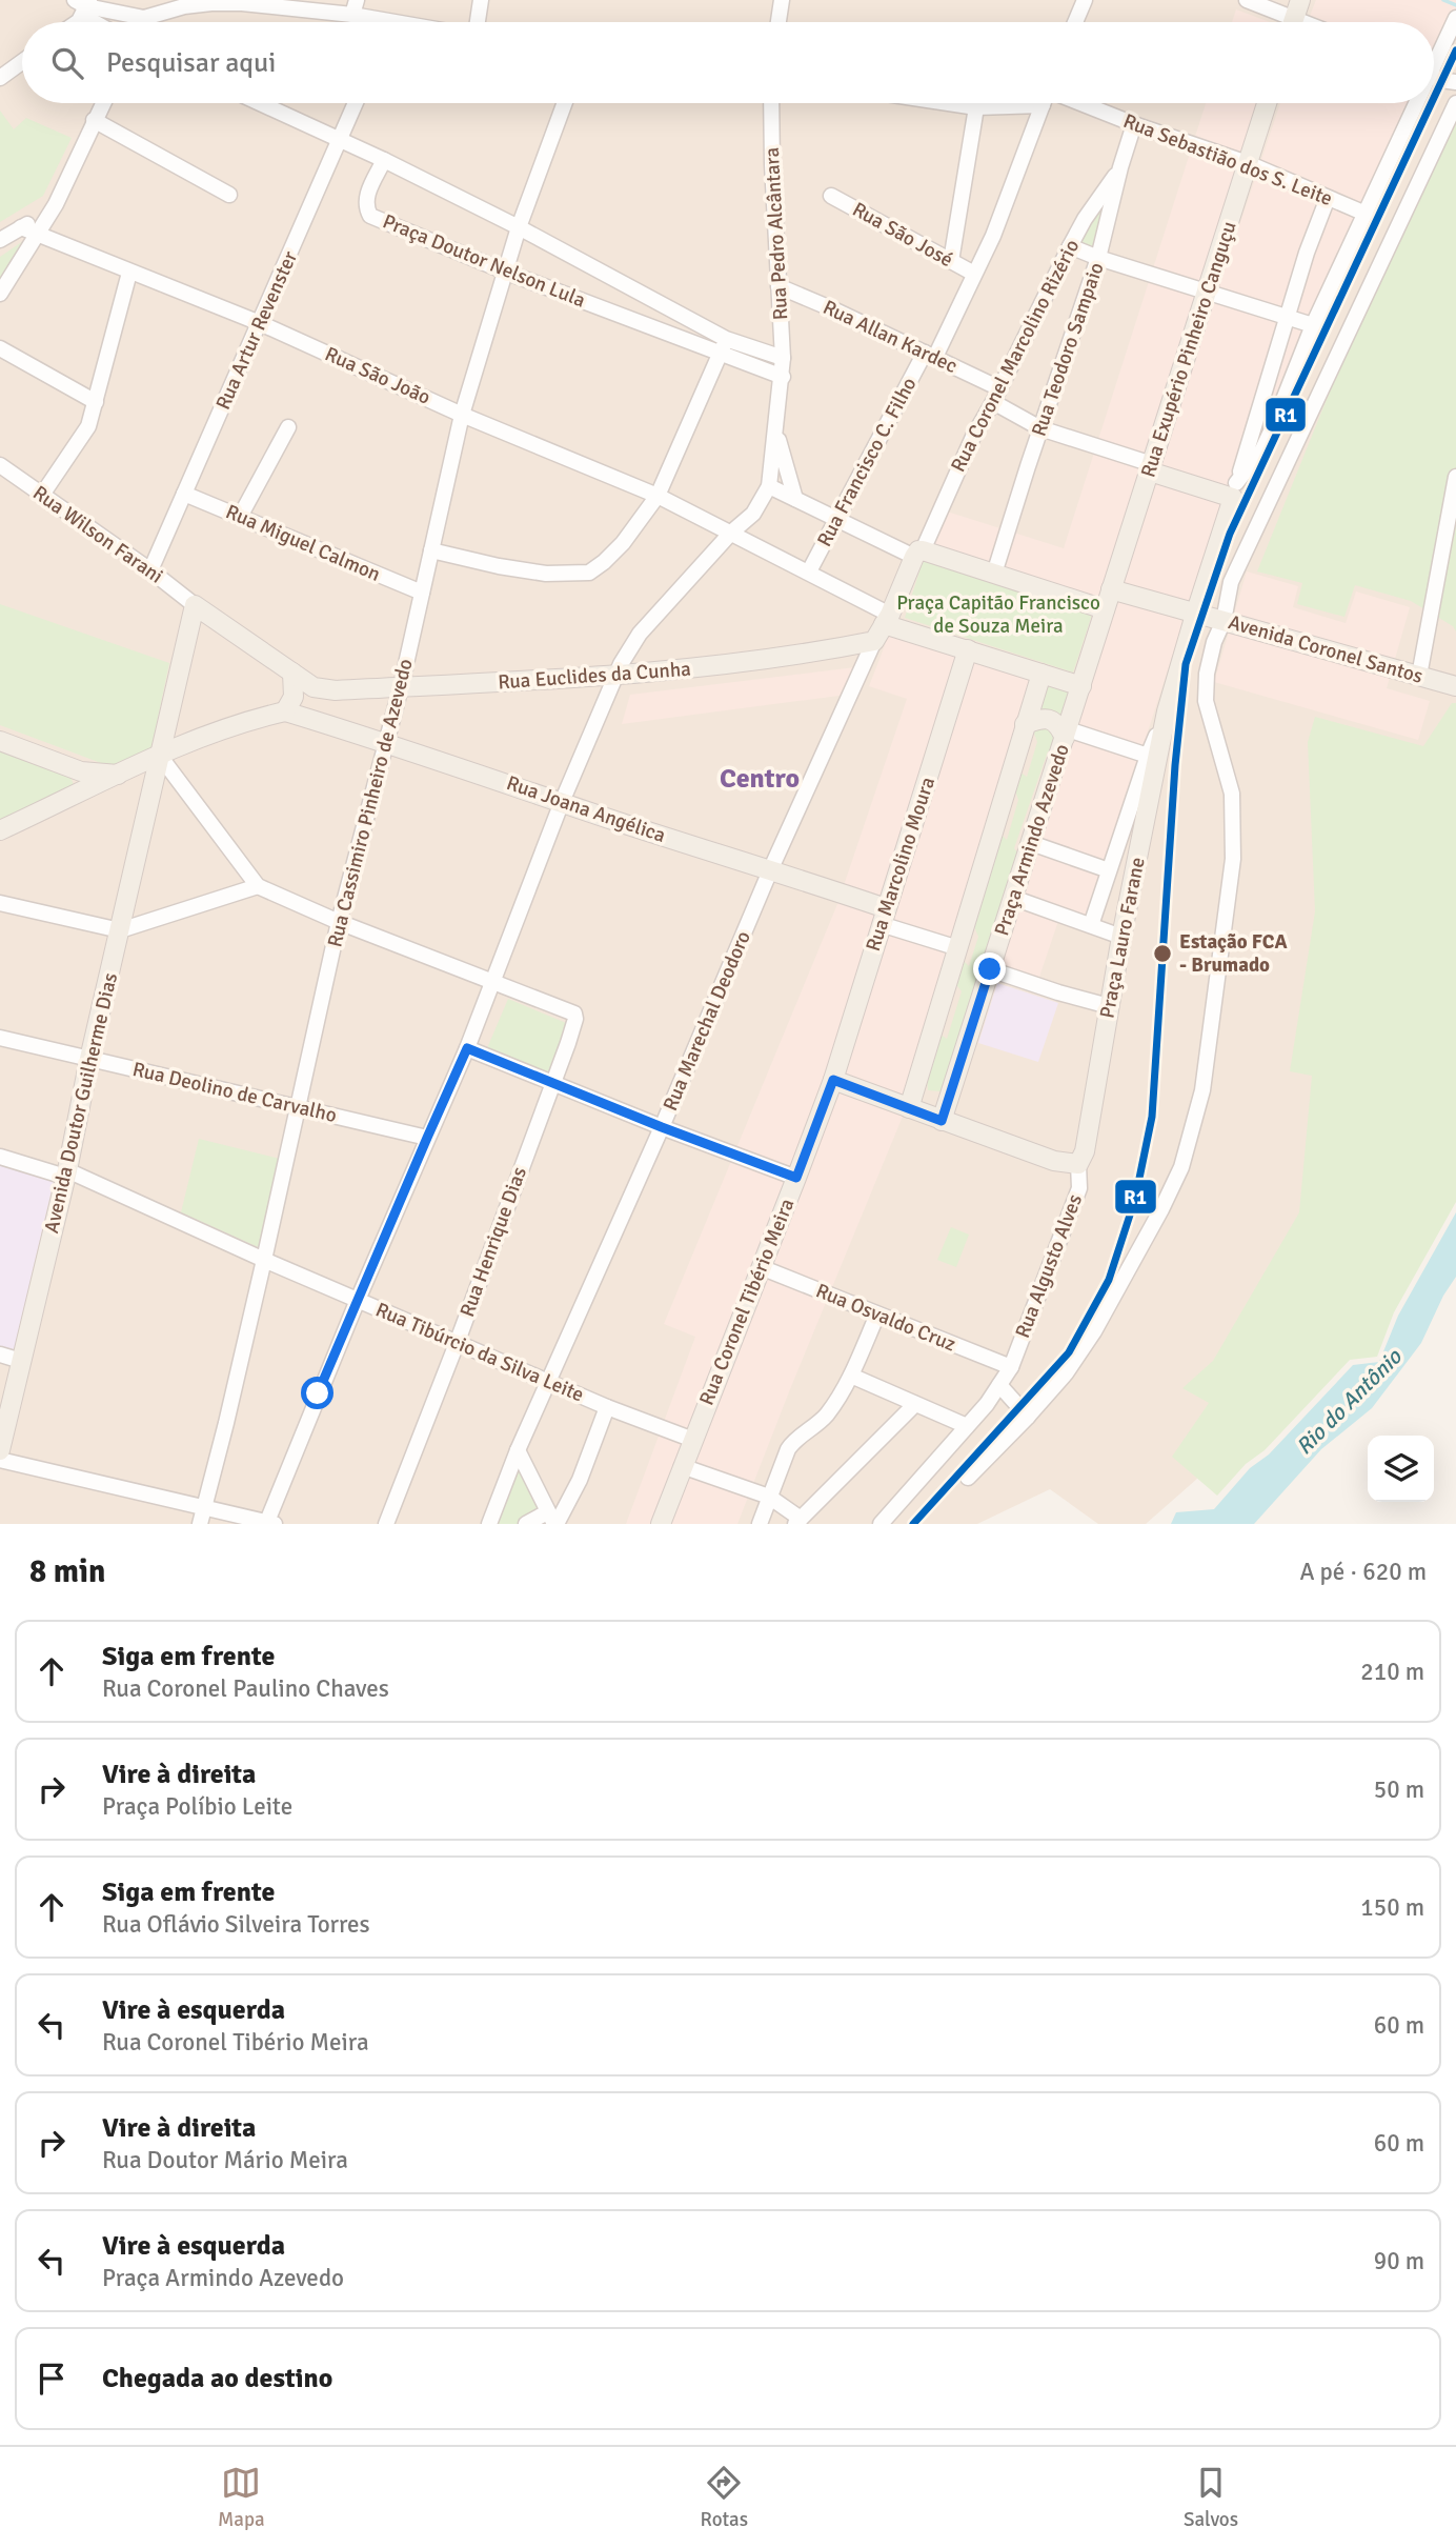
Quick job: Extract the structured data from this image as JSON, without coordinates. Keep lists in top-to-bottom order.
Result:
{
  "streets": {
    "main road": [
      "Rua Exupério Pinheiro Canguçu",
      "Avenida Coronel Santos",
      "Rua Euclides da Cunha",
      "Rua Joana Angélica",
      "Praça Armindo Azevedo",
      "Rua Marcolino Moura",
      "Praça Lauro Farane",
      "Avenida Doutor Guilherme Dias",
      "Rua Coronel Tibério Meira"
    ],
    "street": [
      "Rua Sebastião dos S. Leite",
      "Rua Pedro Alcântara",
      "Rua São José",
      "Praça Doutor Nelson Lula",
      "Rua Artur Revenster",
      "Rua Allan Kardec",
      "Rua Teodoro Sampaio",
      "Rua Coronel Marcolino Rizério",
      "Rua São João",
      "Rua Francisco C. Filho",
      "Rua Wilson Farani",
      "Rua Miguel Calmon",
      "Rua Cassimiro Pinheiro de Azevedo",
      "Rua Marechal Deodoro",
      "Rua Deolino de Carvalho",
      "Rua Henrique Dias",
      "Rua Algusto Alves",
      "Rua Osvaldo Cruz",
      "Rua Tibúrcio da Silva Leite"
    ]
  },
  "crossings": [
    ["Rua Sebastião dos S. Leite", "Rua Teodoro Sampaio"],
    ["Rua Sebastião dos S. Leite", "Rua Exupério Pinheiro Canguçu"],
    ["Rua Pedro Alcântara", "Praça Doutor Nelson Lula"],
    ["Rua Pedro Alcântara", "Rua Allan Kardec"],
    ["Rua São José", "Rua Francisco C. Filho"],
    ["Praça Doutor Nelson Lula", "Rua Cassimiro Pinheiro de Azevedo"],
    ["Rua Artur Revenster", "Rua São João"],
    ["Rua Artur Revenster", "Rua Wilson Farani"],
    ["Rua Artur Revenster", "Rua Miguel Calmon"],
    ["Rua Allan Kardec", "Rua Teodoro Sampaio"],
    ["Rua Allan Kardec", "Rua Exupério Pinheiro Canguçu"],
    ["Rua Allan Kardec", "Rua Coronel Marcolino Rizério"],
    ["Rua Allan Kardec", "Rua Francisco C. Filho"],
    ["Rua Teodoro Sampaio", "Rua Coronel Marcolino Rizério"],
    ["Rua Exupério Pinheiro Canguçu", "Avenida Coronel Santos"],
    ["Rua São João", "Rua Francisco C. Filho"],
    ["Rua São João", "Rua Cassimiro Pinheiro de Azevedo"],
    ["Rua Wilson Farani", "Avenida Doutor Guilherme Dias"],
    ["Rua Miguel Calmon", "Rua Cassimiro Pinheiro de Azevedo"],
    ["Avenida Coronel Santos", "Praça Lauro Farane"],
    ["Rua Euclides da Cunha", "Rua Cassimiro Pinheiro de Azevedo"],
    ["Rua Euclides da Cunha", "Rua Marechal Deodoro"],
    ["Rua Cassimiro Pinheiro de Azevedo", "Rua Joana Angélica"],
    ["Rua Cassimiro Pinheiro de Azevedo", "Rua Deolino de Carvalho"],
    ["Rua Cassimiro Pinheiro de Azevedo", "Rua Tibúrcio da Silva Leite"],
    ["Rua Joana Angélica", "Rua Marcolino Moura"],
    ["Rua Joana Angélica", "Rua Marechal Deodoro"],
    ["Rua Marcolino Moura", "Rua Coronel Tibério Meira"],
    ["Praça Lauro Farane", "Rua Algusto Alves"],
    ["Rua Marechal Deodoro", "Rua Tibúrcio da Silva Leite"],
    ["Rua Deolino de Carvalho", "Avenida Doutor Guilherme Dias"],
    ["Avenida Doutor Guilherme Dias", "Rua Tibúrcio da Silva Leite"],
    ["Rua Henrique Dias", "Rua Tibúrcio da Silva Leite"],
    ["Rua Algusto Alves", "Rua Osvaldo Cruz"],
    ["Rua Coronel Tibério Meira", "Rua Osvaldo Cruz"],
    ["Rua Coronel Tibério Meira", "Rua Tibúrcio da Silva Leite"]
  ],
  "districts": ["Centro"],
  "water": ["Rio do Antônio"],
  "parks": ["Praça Capitão Francisco de Souza Meira"],
  "places": ["Estação FCA - Brumado"],
  "lines": ["transit line R1"],
  "page": {
    "search": "Pesquisar aqui",
    "heading": ["8 min", "A pé · 620 m"],
    "list": [
      ["Siga em frente", "Rua Coronel Paulino Chaves", "210 m"],
      ["Vire à direita", "Praça Políbio Leite", "50 m"],
      ["Siga em frente", "Rua Oflávio Silveira Torres", "150 m"],
      ["Vire à esquerda", "Rua Coronel Tibério Meira", "60 m"],
      ["Vire à direita", "Rua Doutor Mário Meira", "60 m"],
      ["Vire à esquerda", "Praça Armindo Azevedo", "90 m"],
      "Chegada ao destino"
    ],
    "nav": ["Mapa", "Rotas", "Salvos"]
  }
}
